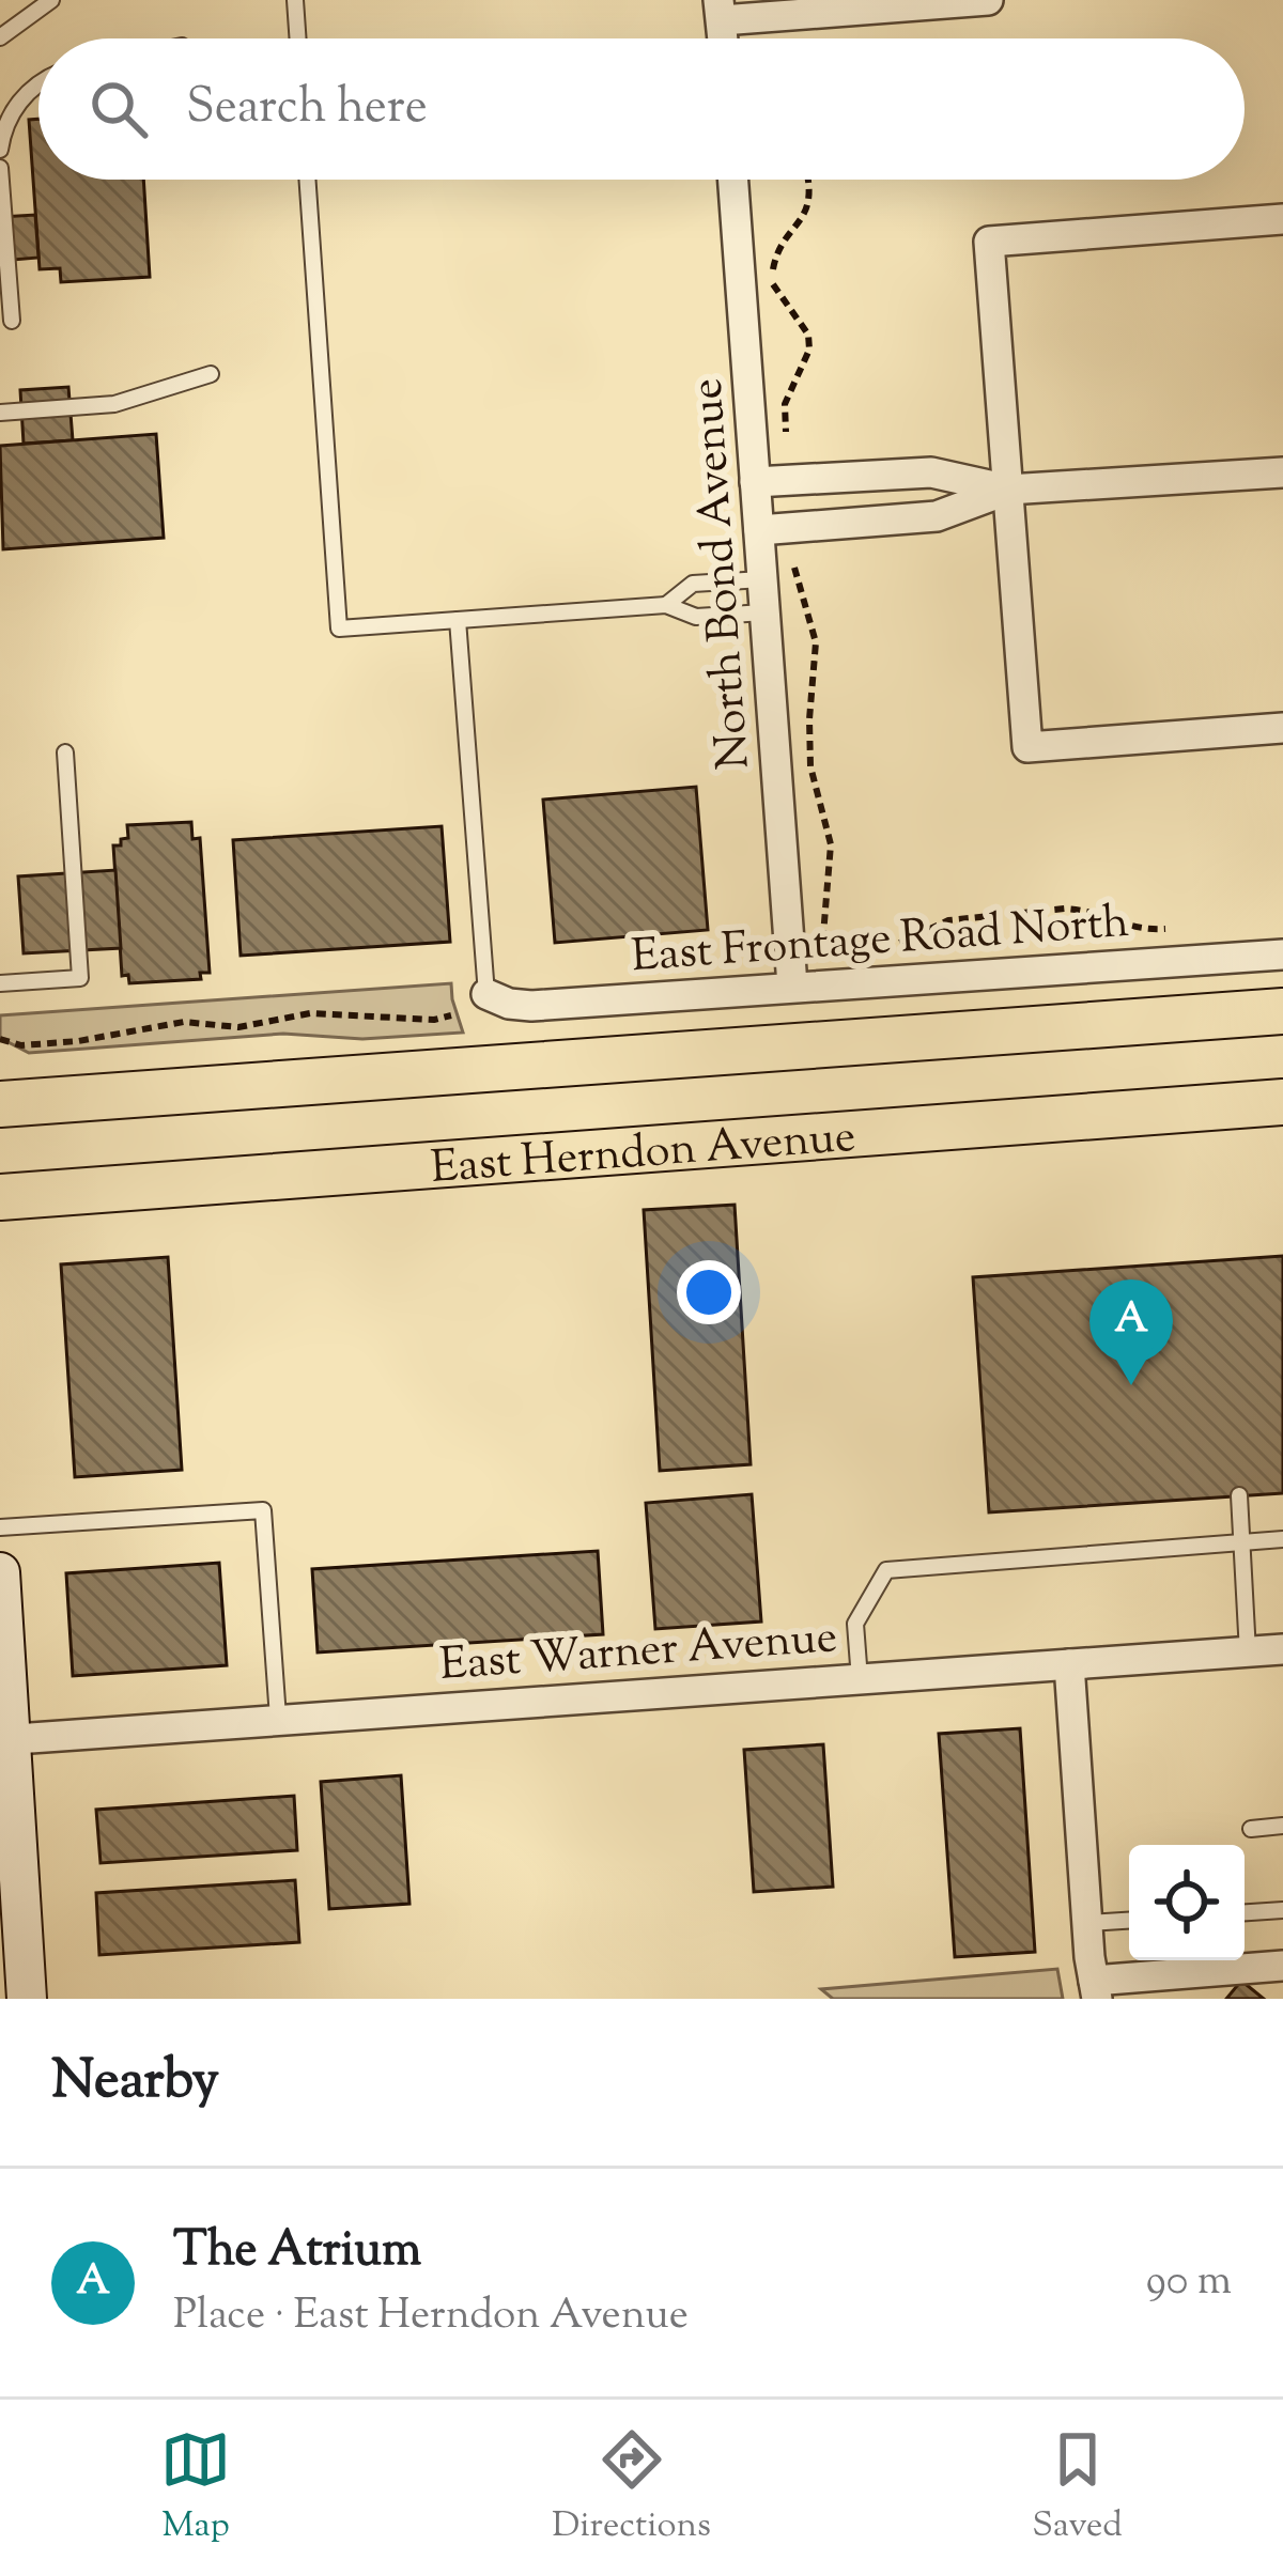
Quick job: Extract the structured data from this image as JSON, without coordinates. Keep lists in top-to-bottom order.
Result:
{
  "streets": {
    "main road": ["East Herndon Avenue"],
    "street": ["North Bond Avenue", "East Frontage Road North", "East Warner Avenue"]
  },
  "crossings": [
    ["North Bond Avenue", "East Frontage Road North"]
  ],
  "page": {
    "search": "Search here",
    "pins": "A",
    "heading": "Nearby",
    "list": [
      {
        "mark": "A",
        "name": "The Atrium",
        "note": "Place · East Herndon Avenue",
        "value": "90 m"
      }
    ],
    "nav": ["Map", "Directions", "Saved"]
  }
}
